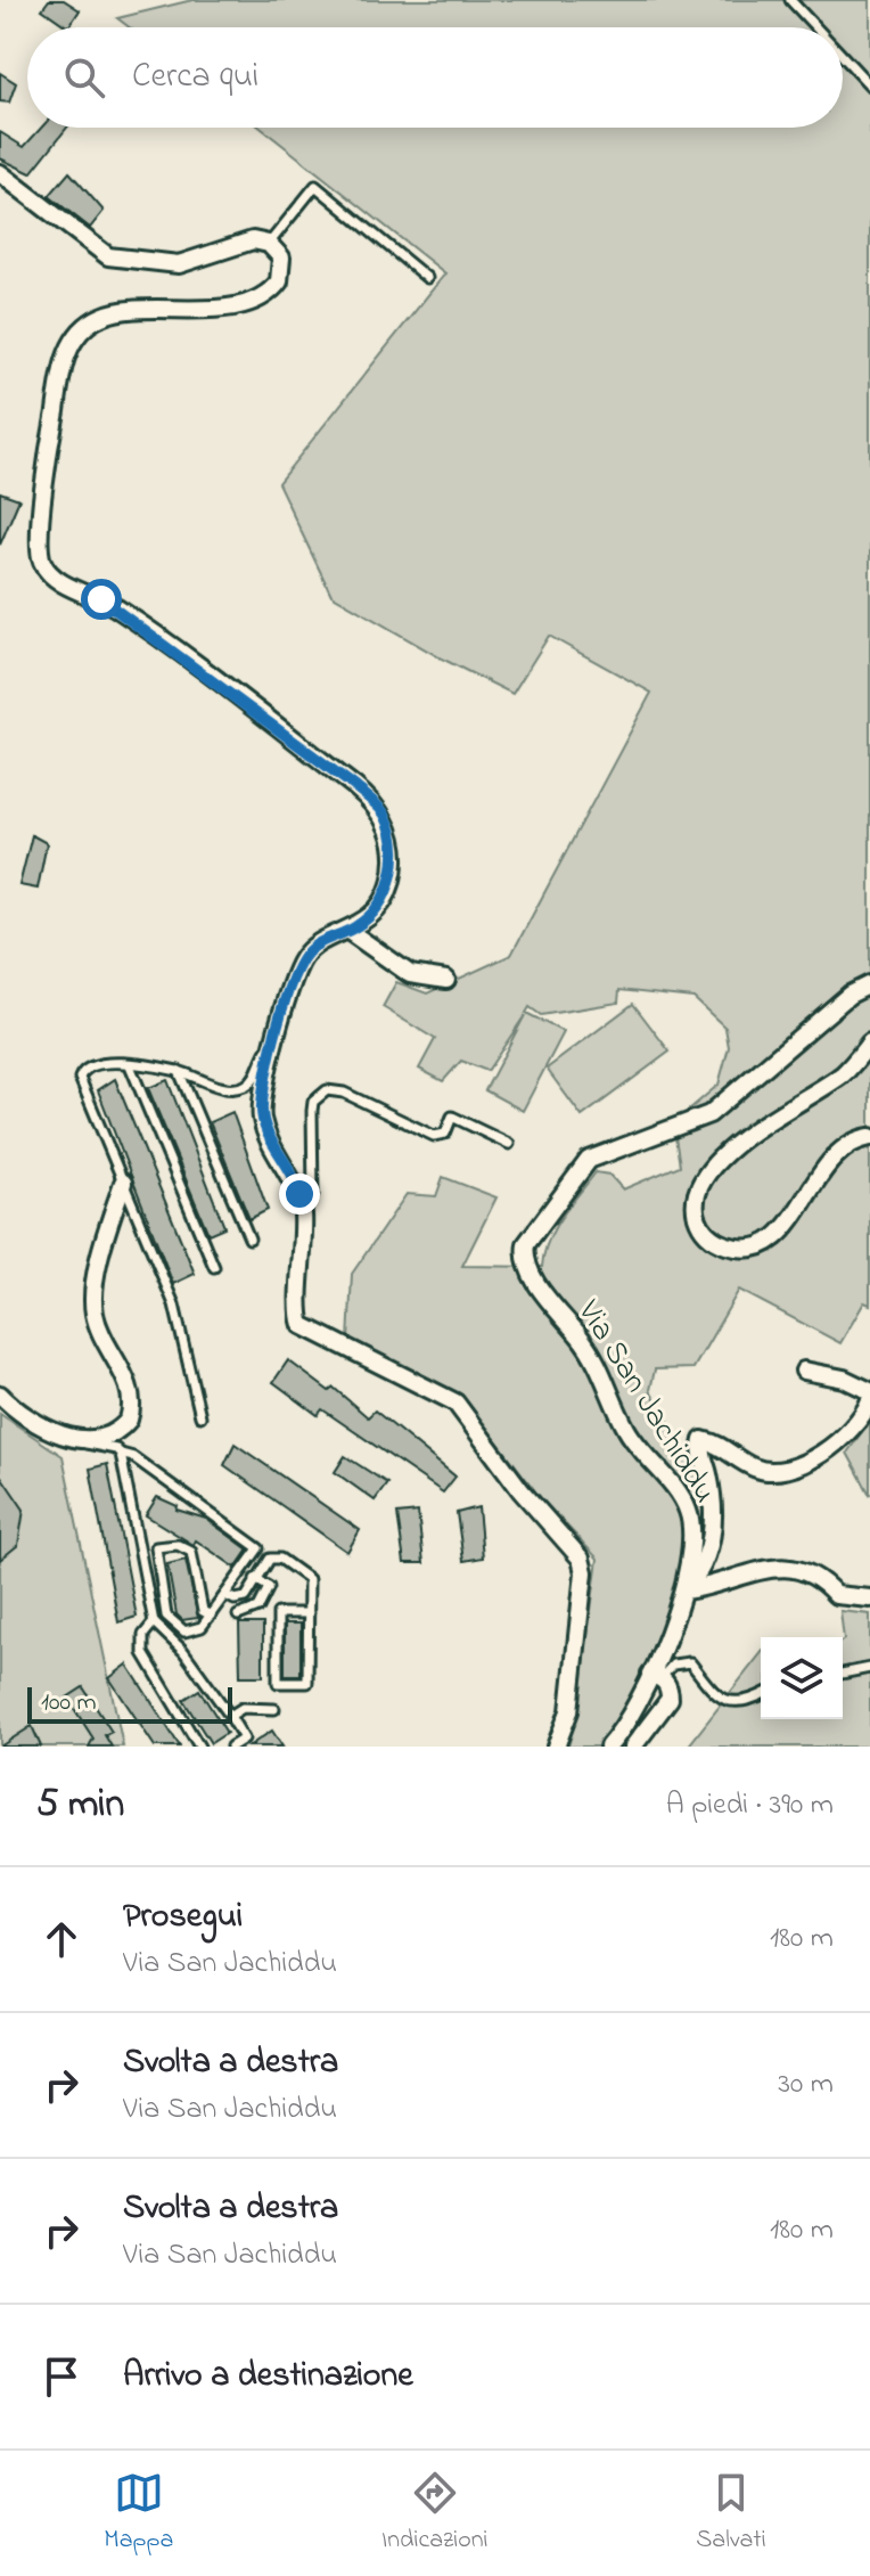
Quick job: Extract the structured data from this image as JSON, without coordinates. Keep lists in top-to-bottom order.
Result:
{
  "streets": {
    "street": ["Via San Jachiddu"]
  },
  "scale_bar": "100 m",
  "page": {
    "search": "Cerca qui",
    "scale": "100 m",
    "heading": ["5 min", "A piedi · 390 m"],
    "list": [
      ["Prosegui", "Via San Jachiddu", "180 m"],
      ["Svolta a destra", "Via San Jachiddu", "30 m"],
      ["Svolta a destra", "Via San Jachiddu", "180 m"],
      "Arrivo a destinazione"
    ],
    "nav": ["Mappa", "Indicazioni", "Salvati"]
  }
}
